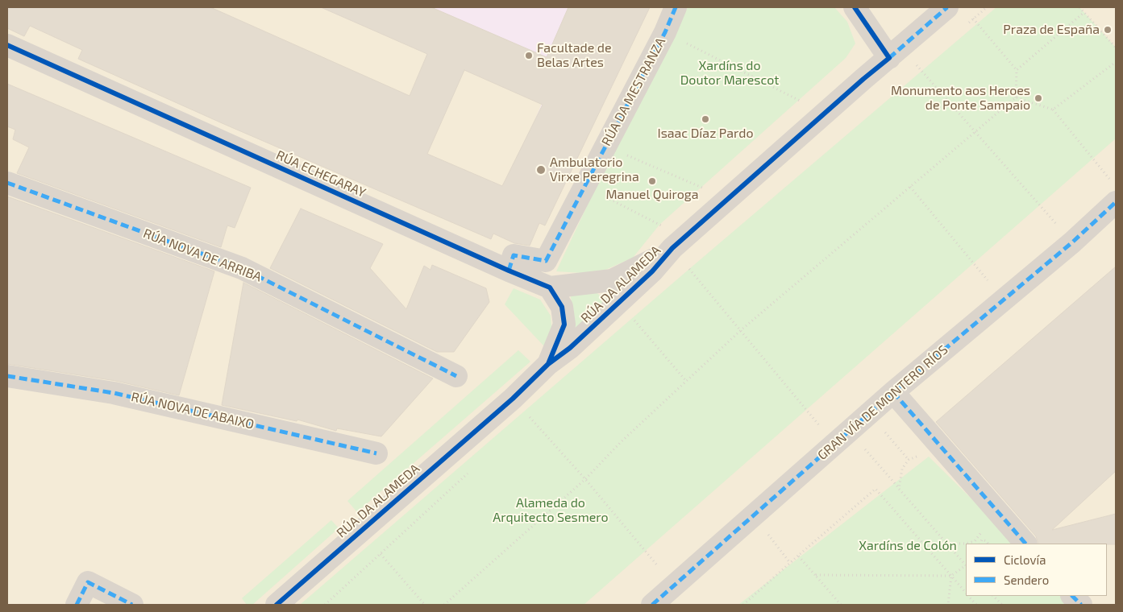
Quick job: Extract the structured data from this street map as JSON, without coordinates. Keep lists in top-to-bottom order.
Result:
{
  "streets": {
    "street": [
      "RÚA DA MESTRANZA",
      "RÚA ECHEGARAY",
      "RÚA NOVA DE ARRIBA",
      "RÚA DA ALAMEDA",
      "GRAN VÍA DE MONTERO RÍOS",
      "RÚA NOVA DE ABAIXO"
    ]
  },
  "crossings": [
    ["RÚA DA MESTRANZA", "RÚA ECHEGARAY"],
    ["RÚA ECHEGARAY", "RÚA DA ALAMEDA"]
  ],
  "parks": ["Xardíns do Doutor Marescot", "Alameda do Arquitecto Sesmero", "Xardíns de Colón"],
  "places": [
    "Praza de España",
    "Facultade de Belas Artes",
    "Monumento aos Heroes de Ponte Sampaio",
    "Isaac Díaz Pardo",
    "Ambulatorio Virxe Peregrina",
    "Manuel Quiroga"
  ],
  "legend": ["Ciclovía", "Sendero"]
}
